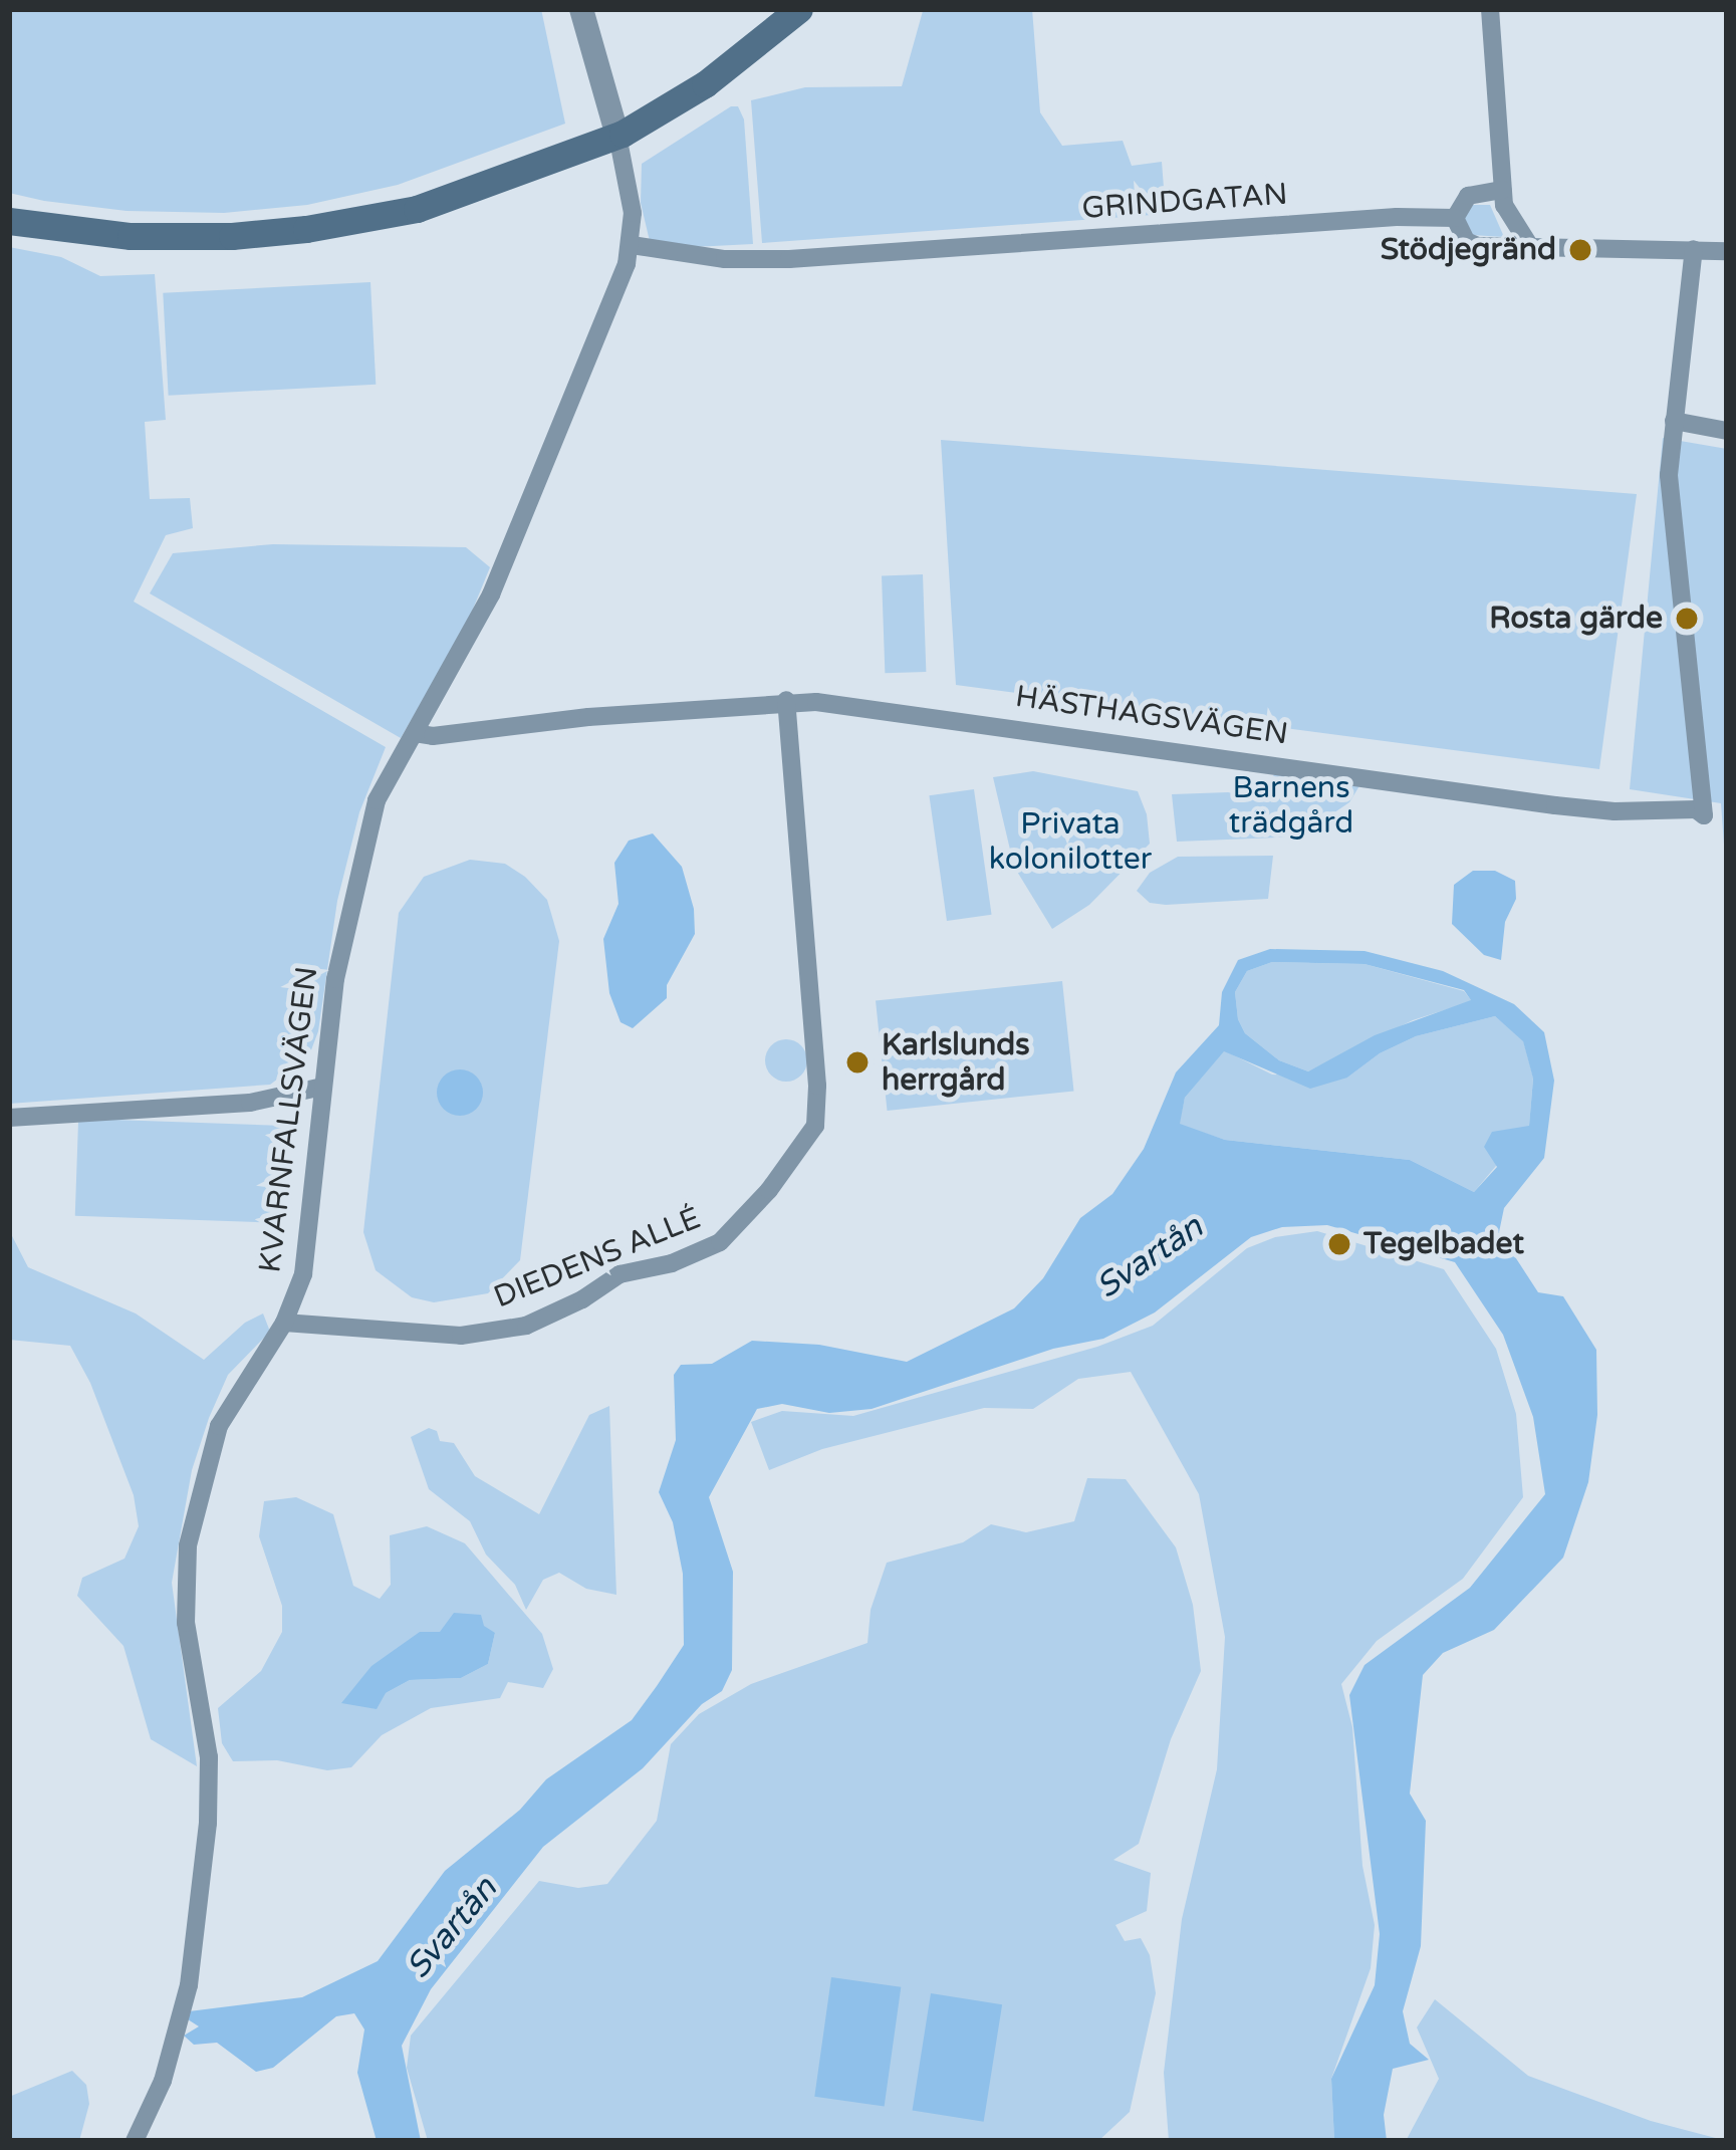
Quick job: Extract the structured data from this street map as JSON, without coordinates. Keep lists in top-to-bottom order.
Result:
{
  "streets": {
    "street": [
      "GRINDGATAN",
      "HÄSTHAGSVÄGEN",
      "KVARNFALLSVÄGEN",
      "DIEDENS ALLÉ"
    ]
  },
  "crossings": [
    ["GRINDGATAN", "KVARNFALLSVÄGEN"],
    ["HÄSTHAGSVÄGEN", "KVARNFALLSVÄGEN"],
    ["HÄSTHAGSVÄGEN", "DIEDENS ALLÉ"],
    ["KVARNFALLSVÄGEN", "DIEDENS ALLÉ"]
  ],
  "water": ["Svartån"],
  "parks": ["Barnens trädgård", "Privata kolonilotter"],
  "places": [
    "Stödjegränd",
    "Rosta gärde",
    "Karlslunds herrgård",
    "Tegelbadet"
  ]
}
